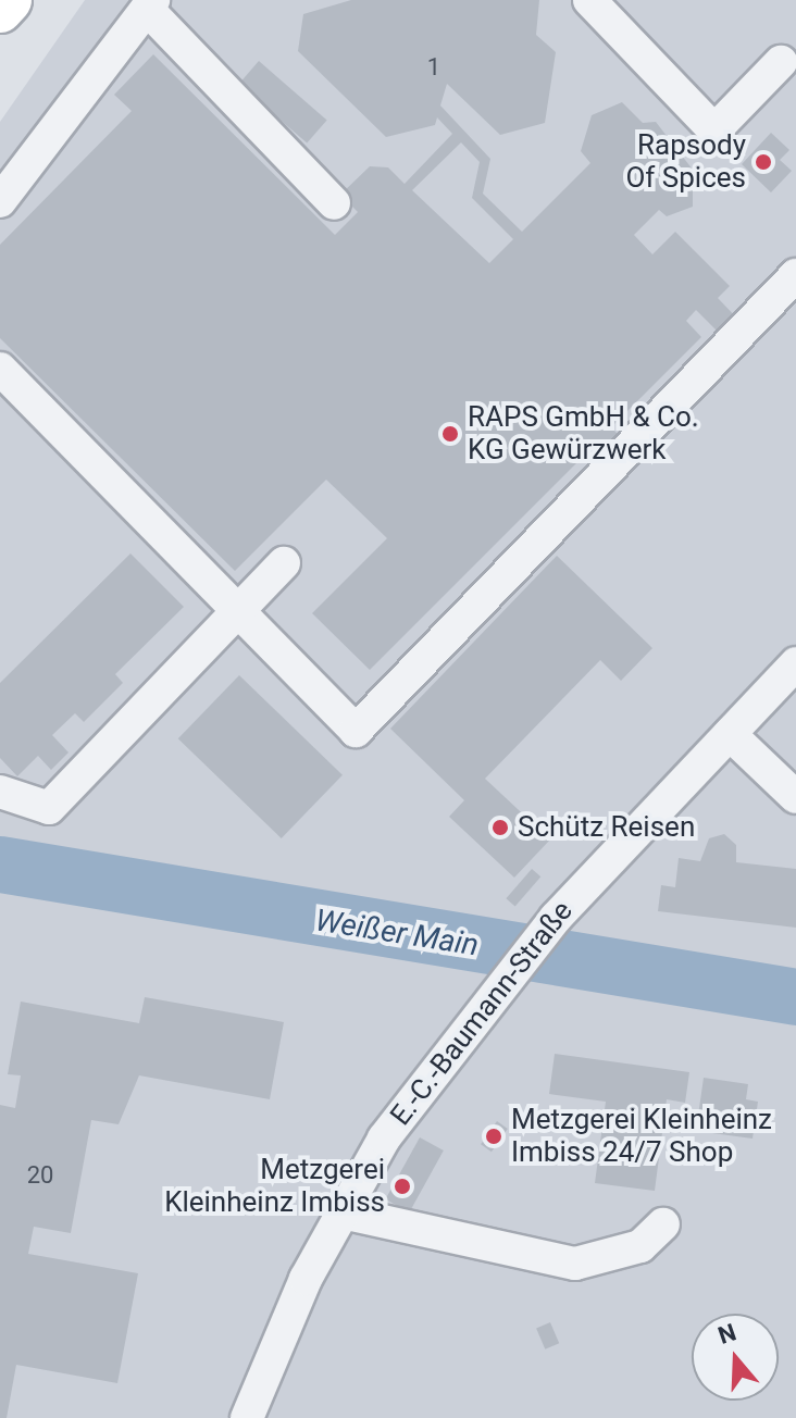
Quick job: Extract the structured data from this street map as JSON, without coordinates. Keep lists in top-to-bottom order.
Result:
{
  "streets": {
    "street": ["E.-C.-Baumann-Straße"]
  },
  "water": ["Weißer Main"],
  "places": [
    "Rapsody Of Spices",
    "RAPS GmbH & Co. KG Gewürzwerk",
    "Schütz Reisen",
    "Metzgerei Kleinheinz Imbiss 24/7 Shop",
    "Metzgerei Kleinheinz Imbiss"
  ],
  "house_numbers": ["1", "20"],
  "north": "top"
}
